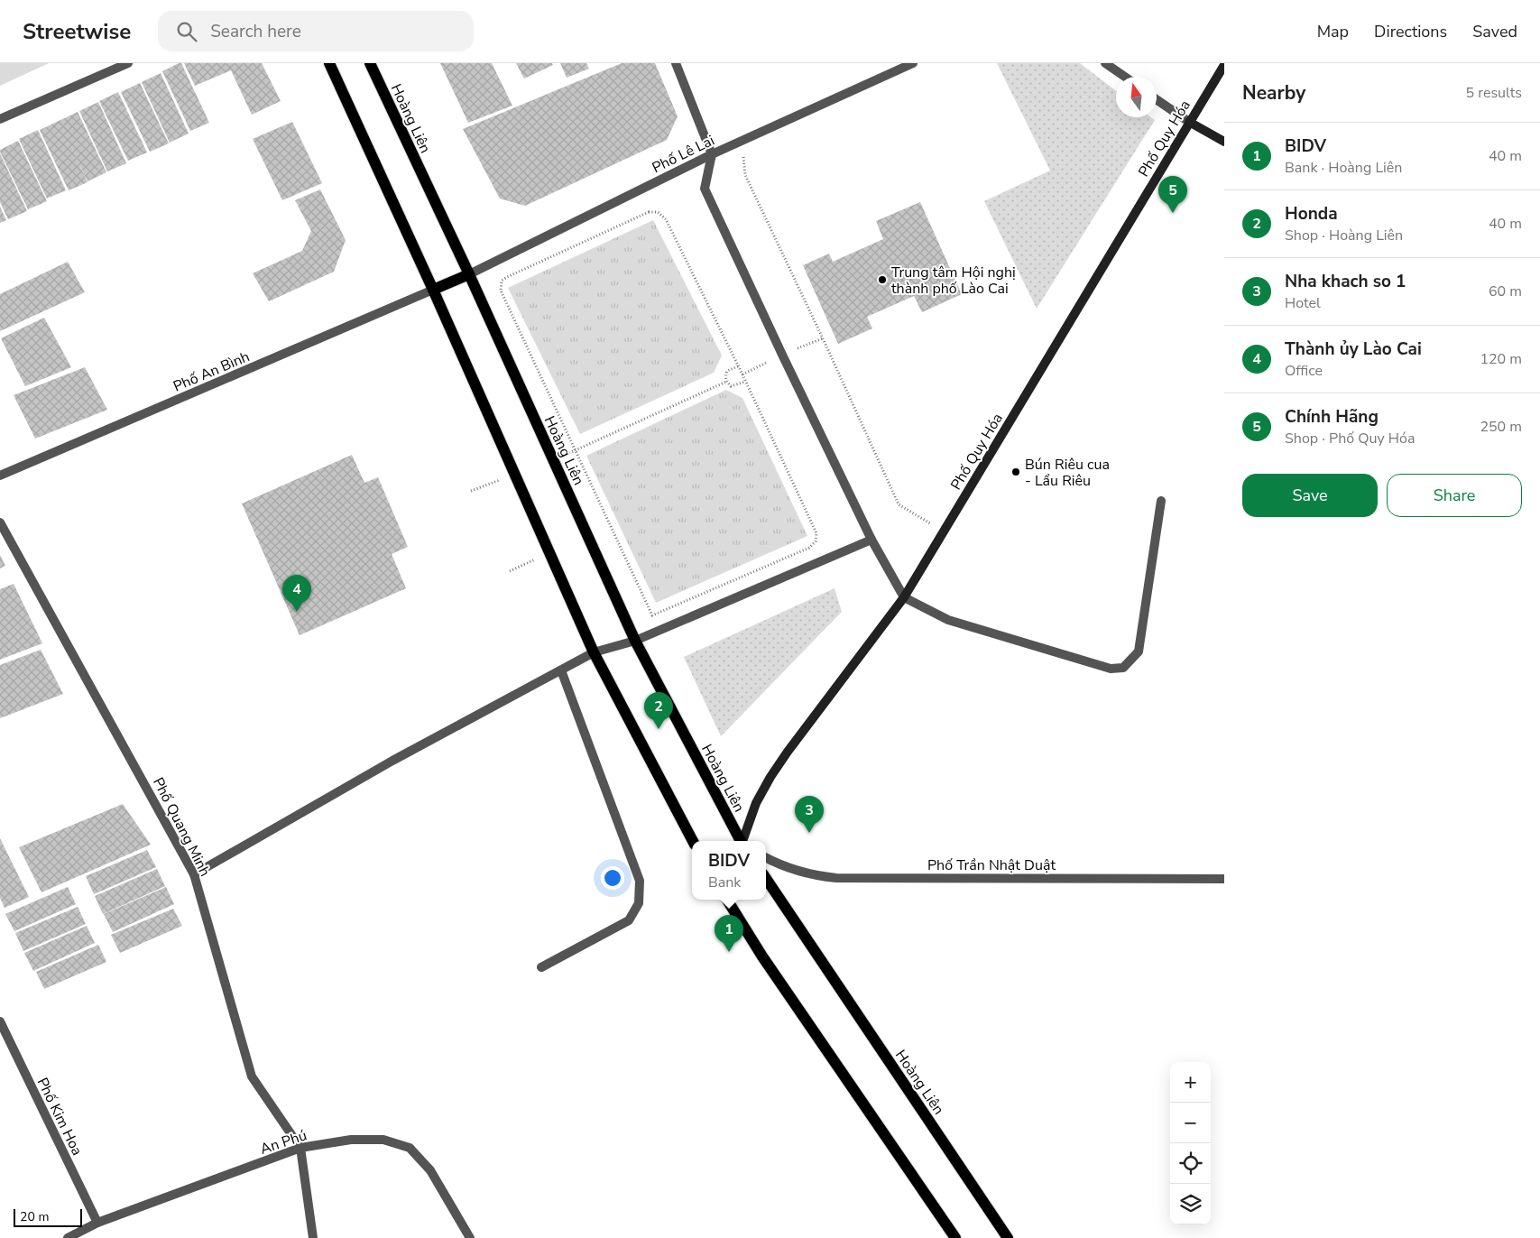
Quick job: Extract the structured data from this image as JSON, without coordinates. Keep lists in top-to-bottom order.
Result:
{
  "streets": {
    "main road": ["Hoàng Liên"],
    "street": [
      "Phố Quy Hóa",
      "Phố Lê Lai",
      "Phố An Bình",
      "Phố Quang Minh",
      "Phố Trần Nhật Duật",
      "Phố Kim Hoa",
      "An Phú"
    ]
  },
  "crossings": [
    ["Hoàng Liên", "Phố Lê Lai"],
    ["Phố Quang Minh", "An Phú"],
    ["Phố Kim Hoa", "An Phú"]
  ],
  "places": ["Trung tâm Hội nghị thành phố Lào Cai", "Bún Riêu cua - Lẩu Riêu"],
  "scale_bar": "20 m",
  "north": "top",
  "page": {
    "header": "Streetwise",
    "search": "Search here",
    "nav": ["Map", "Directions", "Saved"],
    "heading": ["Nearby", "5 results"],
    "list": [
      {
        "mark": "1",
        "name": "BIDV",
        "note": "Bank · Hoàng Liên",
        "value": "40 m"
      },
      {
        "mark": "2",
        "name": "Honda",
        "note": "Shop · Hoàng Liên",
        "value": "40 m"
      },
      {
        "mark": "3",
        "name": "Nha khach so 1",
        "note": "Hotel",
        "value": "60 m"
      },
      {
        "mark": "4",
        "name": "Thành ủy Lào Cai",
        "note": "Office",
        "value": "120 m"
      },
      {
        "mark": "5",
        "name": "Chính Hãng",
        "note": "Shop · Phố Quy Hóa",
        "value": "250 m"
      }
    ],
    "pins": [
      "5",
      "4",
      "2",
      "3",
      "1"
    ],
    "buttons": ["Save", "Share"],
    "popup": ["BIDV", "Bank"],
    "map_buttons": ["+", "−"],
    "scale": "20 m"
  }
}
